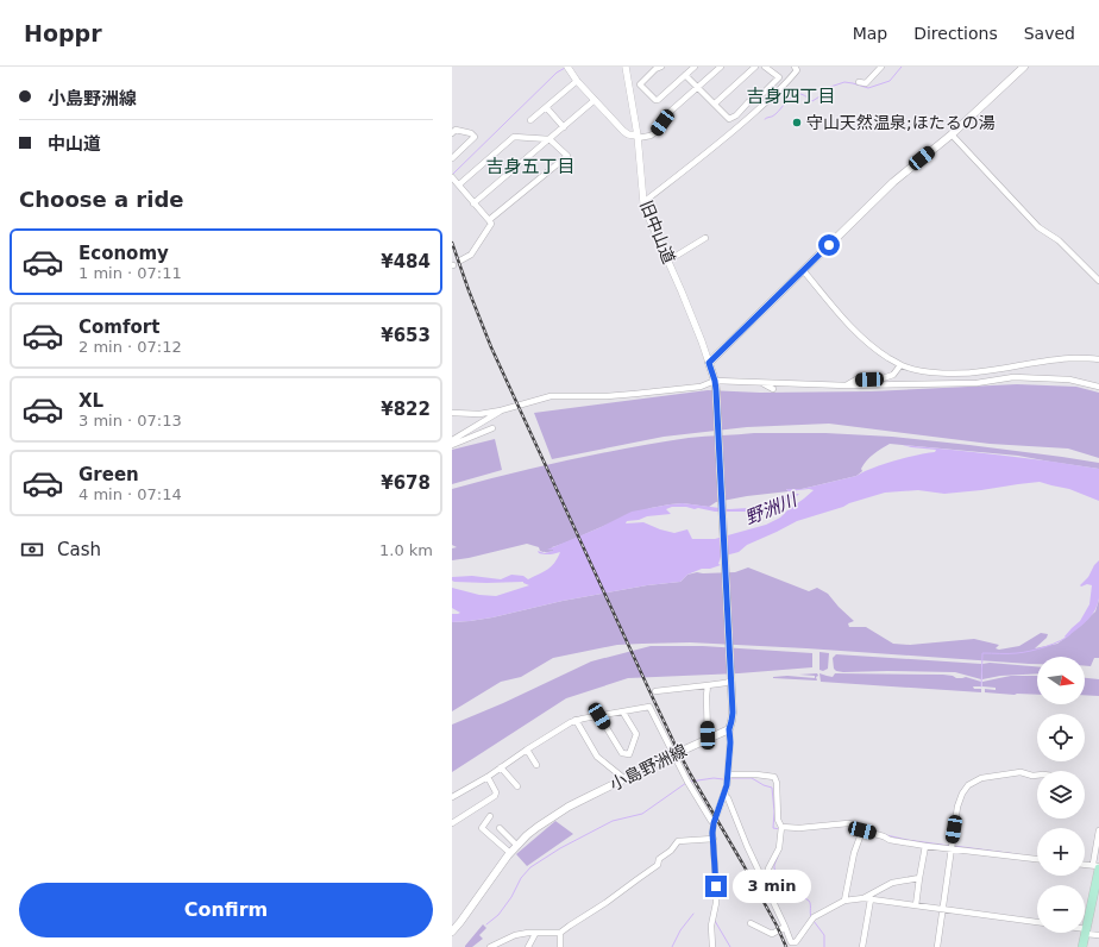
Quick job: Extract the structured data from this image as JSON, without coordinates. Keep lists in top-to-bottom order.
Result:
{
  "streets": {
    "main road": ["小島野洲線"],
    "street": ["旧中山道"]
  },
  "districts": ["吉身四丁目", "吉身五丁目"],
  "water": ["野洲川"],
  "places": ["守山天然温泉;ほたるの湯"],
  "north": "right",
  "page": {
    "header": "Hoppr",
    "nav": ["Map", "Directions", "Saved"],
    "banner": ["小島野洲線", "中山道"],
    "heading": "Choose a ride",
    "list": [
      {
        "name": "Economy",
        "note": "1 min · 07:11",
        "value": "¥484"
      },
      {
        "name": "Comfort",
        "note": "2 min · 07:12",
        "value": "¥653"
      },
      {
        "name": "XL",
        "note": "3 min · 07:13",
        "value": "¥822"
      },
      {
        "name": "Green",
        "note": "4 min · 07:14",
        "value": "¥678"
      }
    ],
    "pay": ["Cash", "1.0 km"],
    "map_buttons": ["+", "−"],
    "bubble": "3 min",
    "buttons": "Confirm"
  }
}
